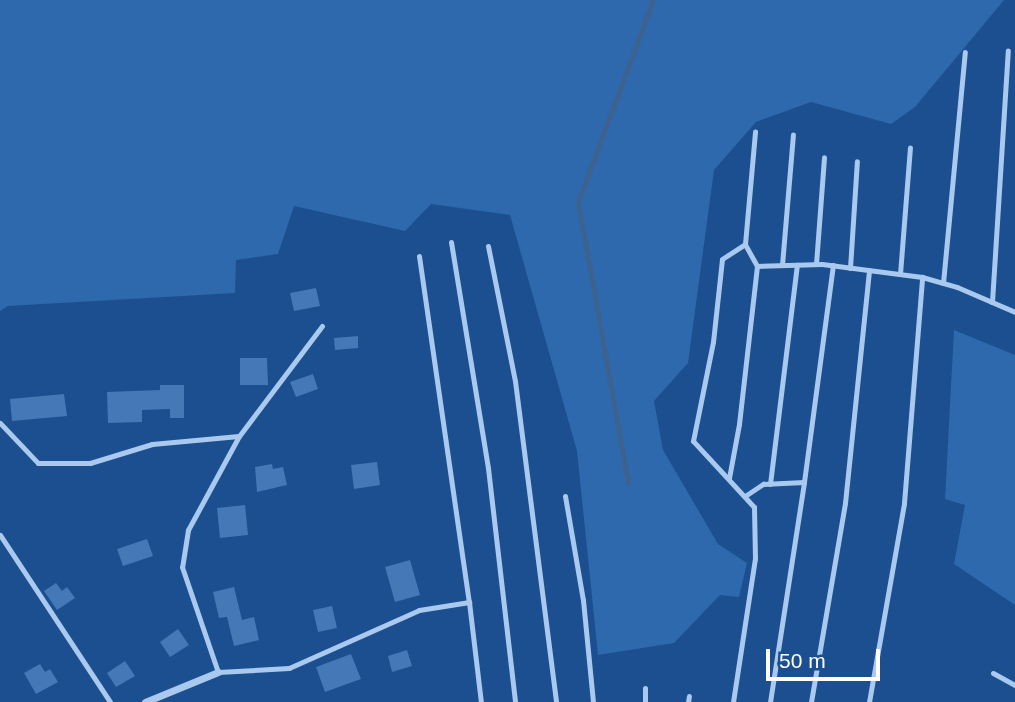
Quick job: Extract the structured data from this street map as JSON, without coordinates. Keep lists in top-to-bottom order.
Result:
{
  "scale_bar": "50 m"
}
